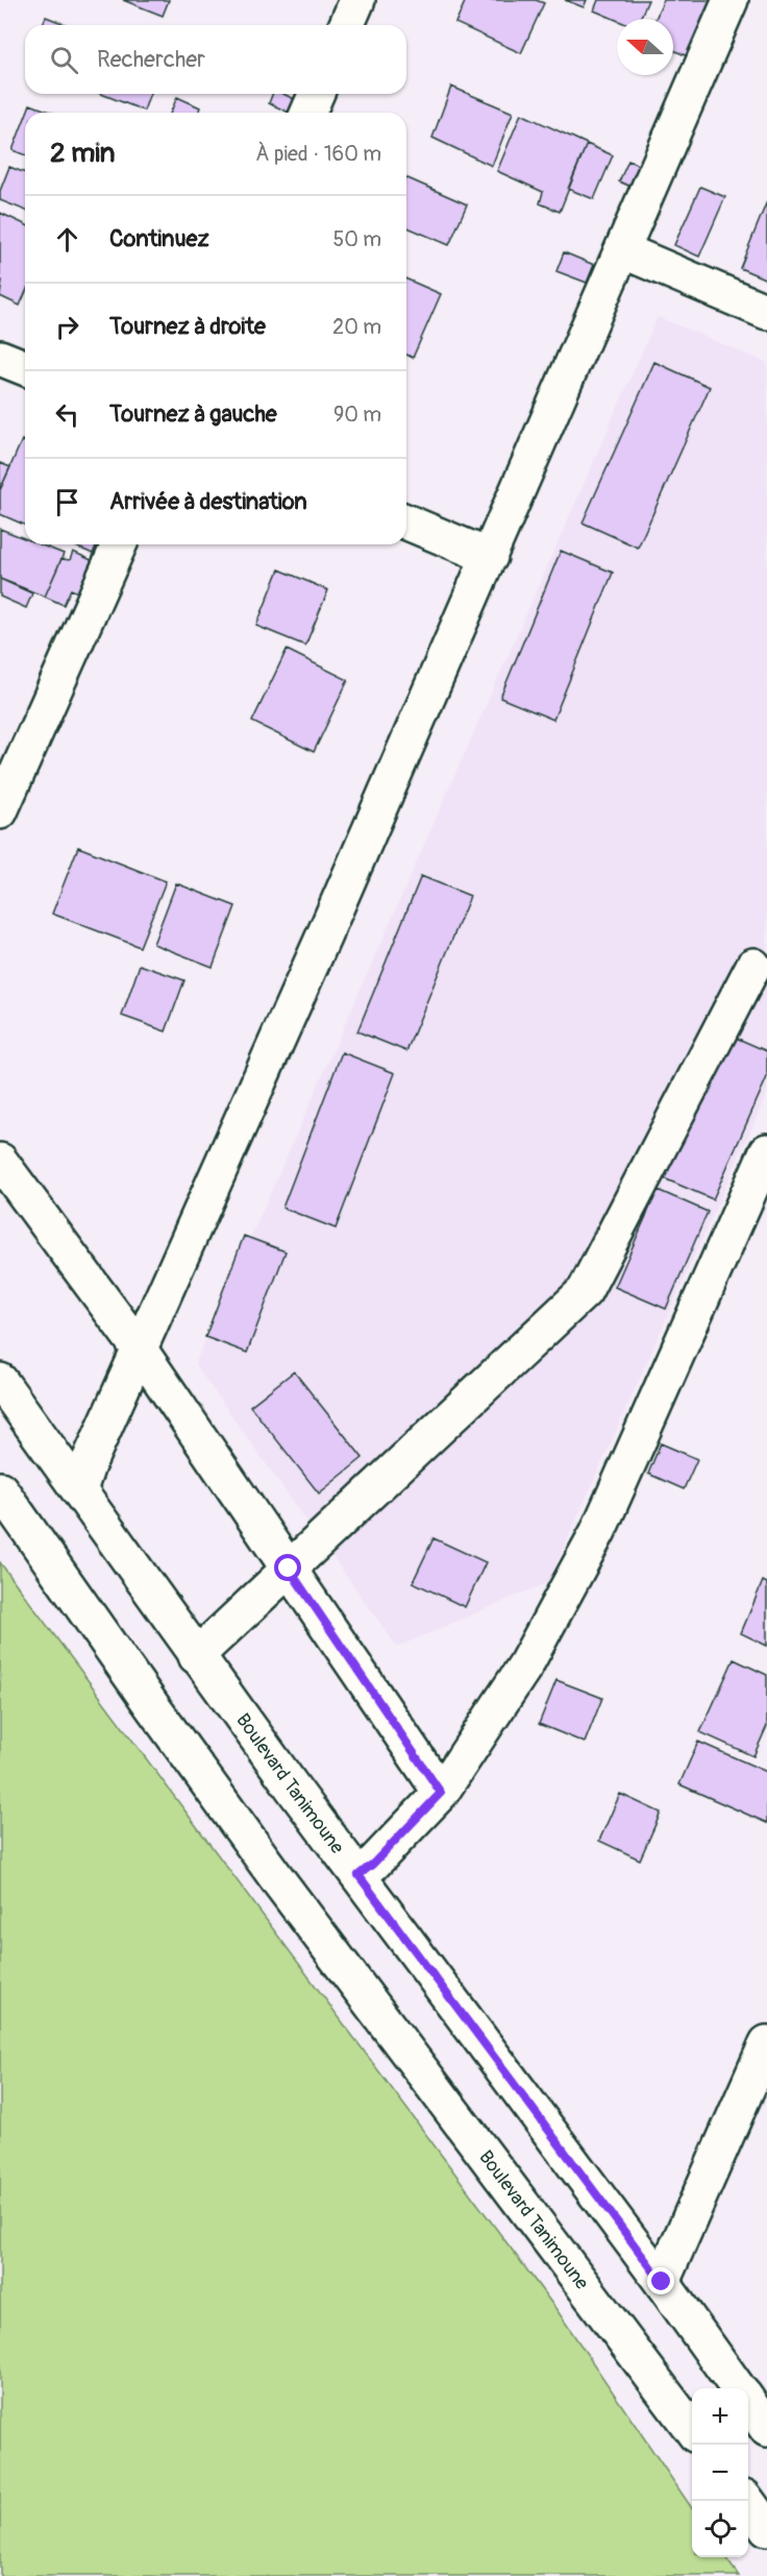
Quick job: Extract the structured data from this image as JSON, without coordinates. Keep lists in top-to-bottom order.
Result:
{
  "streets": {
    "street": ["Boulevard Tanimoune"]
  },
  "north": "left",
  "page": {
    "search": "Rechercher",
    "heading": ["2 min", "À pied · 160 m"],
    "list": [
      ["Continuez", "50 m"],
      ["Tournez à droite", "20 m"],
      ["Tournez à gauche", "90 m"],
      "Arrivée à destination"
    ],
    "map_buttons": ["+", "−"]
  }
}
